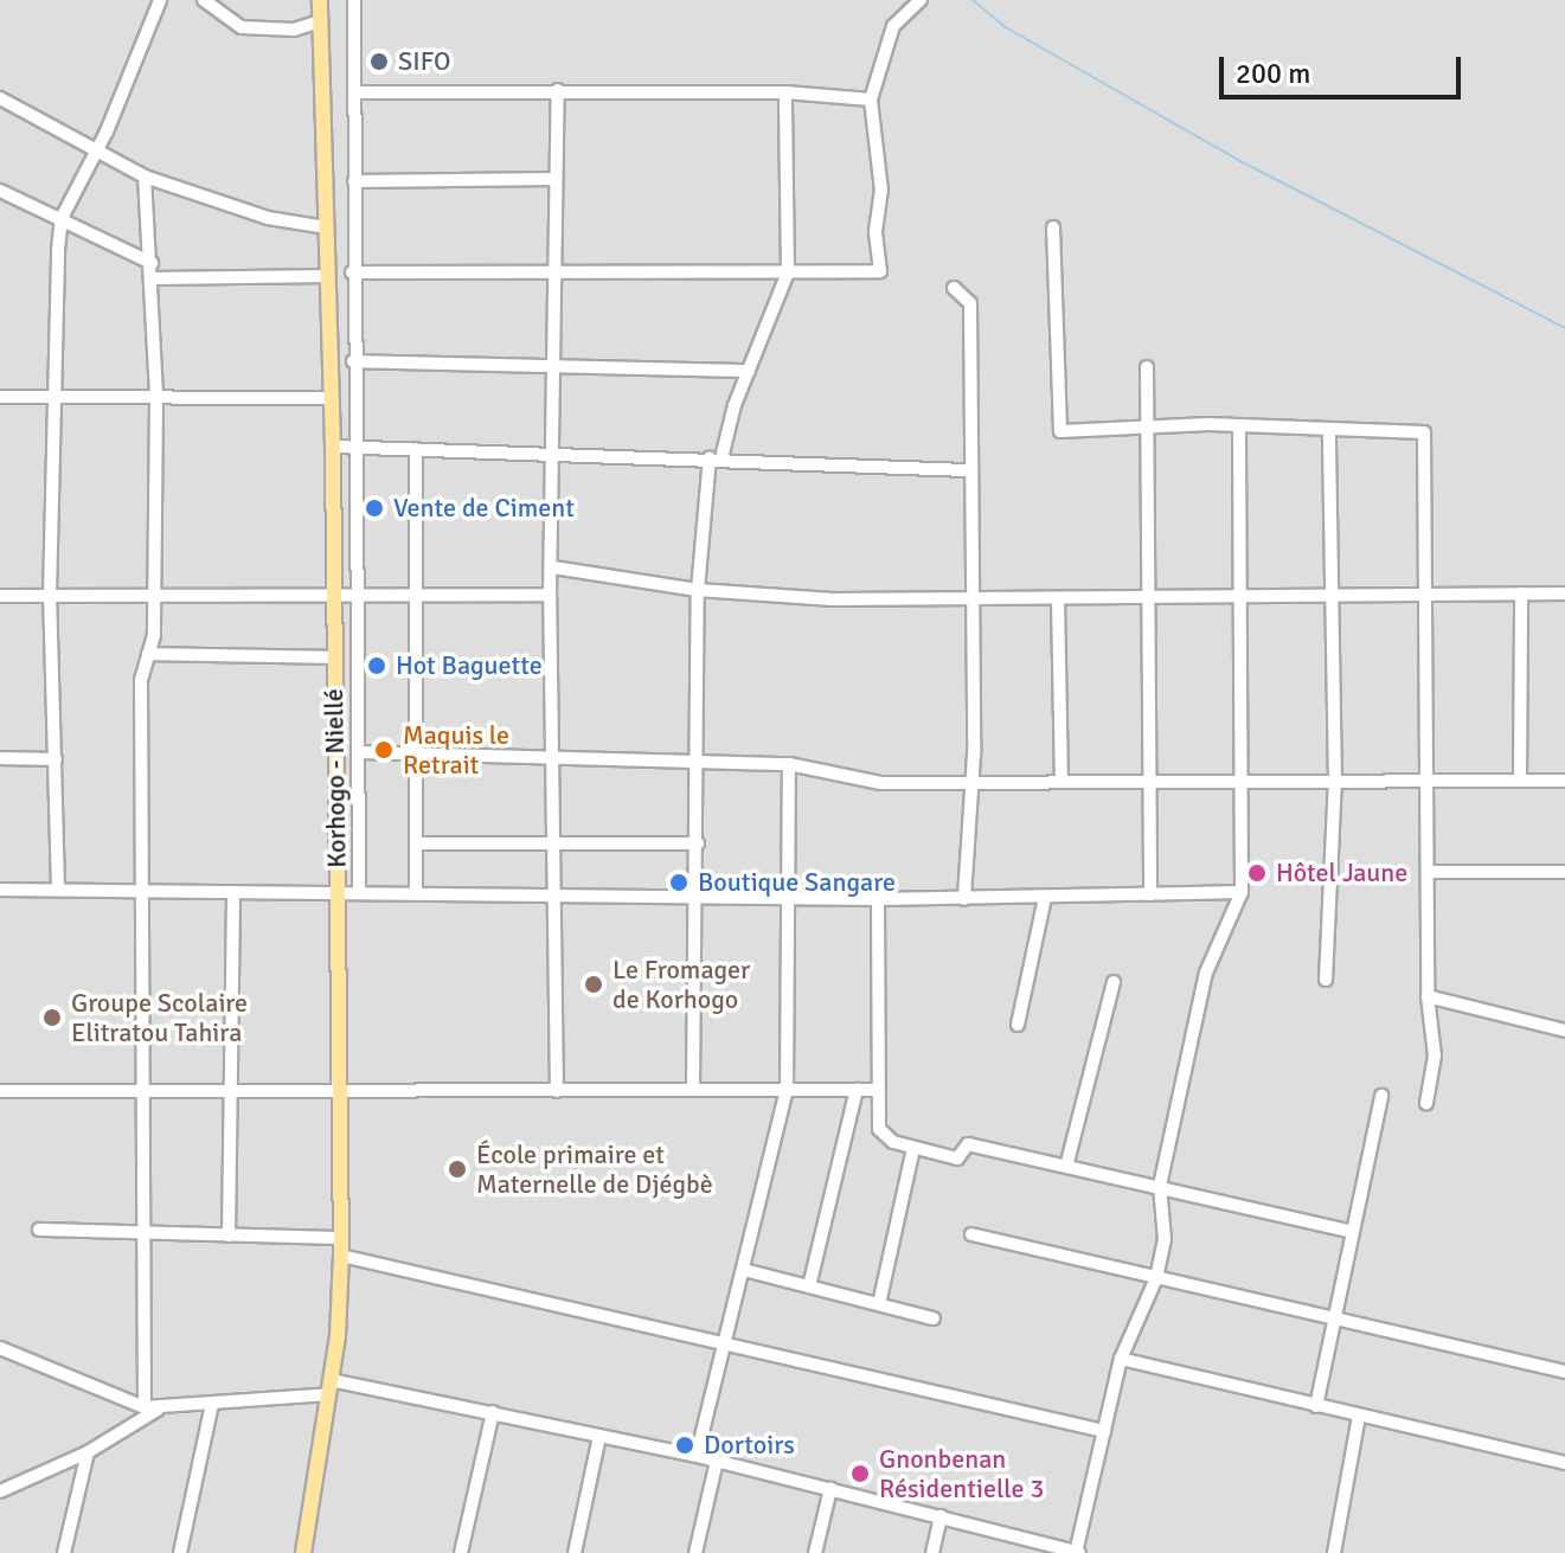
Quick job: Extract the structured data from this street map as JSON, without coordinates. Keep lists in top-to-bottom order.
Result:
{
  "streets": {
    "main road": ["Korhogo - Niellé"]
  },
  "places": [
    "SIFO",
    "Vente de Ciment",
    "Hot Baguette",
    "Maquis le Retrait",
    "Hôtel Jaune",
    "Boutique Sangare",
    "Le Fromager de Korhogo",
    "Groupe Scolaire Elitratou Tahira",
    "École primaire et Maternelle de Djégbè",
    "Dortoirs",
    "Gnonbenan Résidentielle 3"
  ],
  "scale_bar": "200 m"
}
